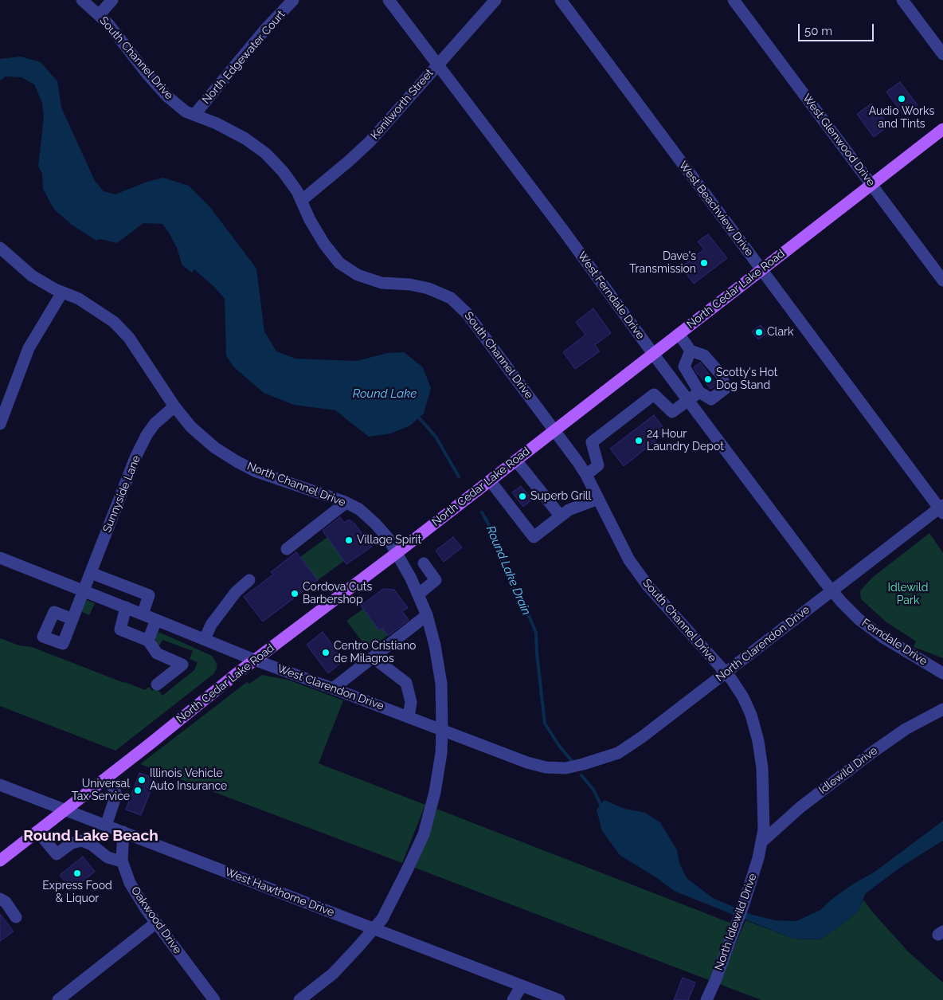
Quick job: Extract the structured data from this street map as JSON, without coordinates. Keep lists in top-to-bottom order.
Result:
{
  "streets": {
    "main road": ["North Cedar Lake Road"],
    "street": [
      "North Edgewater Court",
      "South Channel Drive",
      "Kenilworth Street",
      "West Glenwood Drive",
      "West Beachview Drive",
      "West Ferndale Drive",
      "North Channel Drive",
      "Sunnyside Lane",
      "Ferndale Drive",
      "North Clarendon Drive",
      "West Clarendon Drive",
      "Idlewild Drive",
      "West Hawthorne Drive",
      "Oakwood Drive",
      "North Idlewild Drive"
    ]
  },
  "crossings": [
    ["North Edgewater Court", "South Channel Drive"],
    ["South Channel Drive", "Kenilworth Street"],
    ["South Channel Drive", "North Cedar Lake Road"],
    ["South Channel Drive", "North Clarendon Drive"],
    ["South Channel Drive", "Idlewild Drive"],
    ["South Channel Drive", "North Idlewild Drive"],
    ["Kenilworth Street", "West Ferndale Drive"],
    ["West Glenwood Drive", "North Cedar Lake Road"],
    ["West Beachview Drive", "North Cedar Lake Road"],
    ["West Beachview Drive", "North Clarendon Drive"],
    ["North Cedar Lake Road", "West Ferndale Drive"],
    ["North Cedar Lake Road", "North Channel Drive"],
    ["North Cedar Lake Road", "West Clarendon Drive"],
    ["North Cedar Lake Road", "West Hawthorne Drive"],
    ["West Ferndale Drive", "Ferndale Drive"],
    ["West Ferndale Drive", "North Clarendon Drive"],
    ["North Channel Drive", "Sunnyside Lane"],
    ["North Channel Drive", "West Clarendon Drive"],
    ["North Channel Drive", "West Hawthorne Drive"],
    ["Sunnyside Lane", "West Clarendon Drive"],
    ["Ferndale Drive", "North Clarendon Drive"],
    ["North Clarendon Drive", "West Clarendon Drive"],
    ["Idlewild Drive", "North Idlewild Drive"],
    ["West Hawthorne Drive", "Oakwood Drive"]
  ],
  "districts": ["Round Lake Beach"],
  "water": ["Round Lake", "Round Lake Drain"],
  "parks": ["Idlewild Park"],
  "places": [
    "Audio Works and Tints",
    "Dave's Transmission",
    "Clark",
    "Scotty's Hot Dog Stand",
    "24 Hour Laundry Depot",
    "Superb Grill",
    "Village Spirit",
    "Cordova Cuts Barbershop",
    "Centro Cristiano de Milagros",
    "Illinois Vehicle Auto Insurance",
    "Universal Tax Service",
    "Express Food & Liquor"
  ],
  "scale_bar": "50 m"
}
